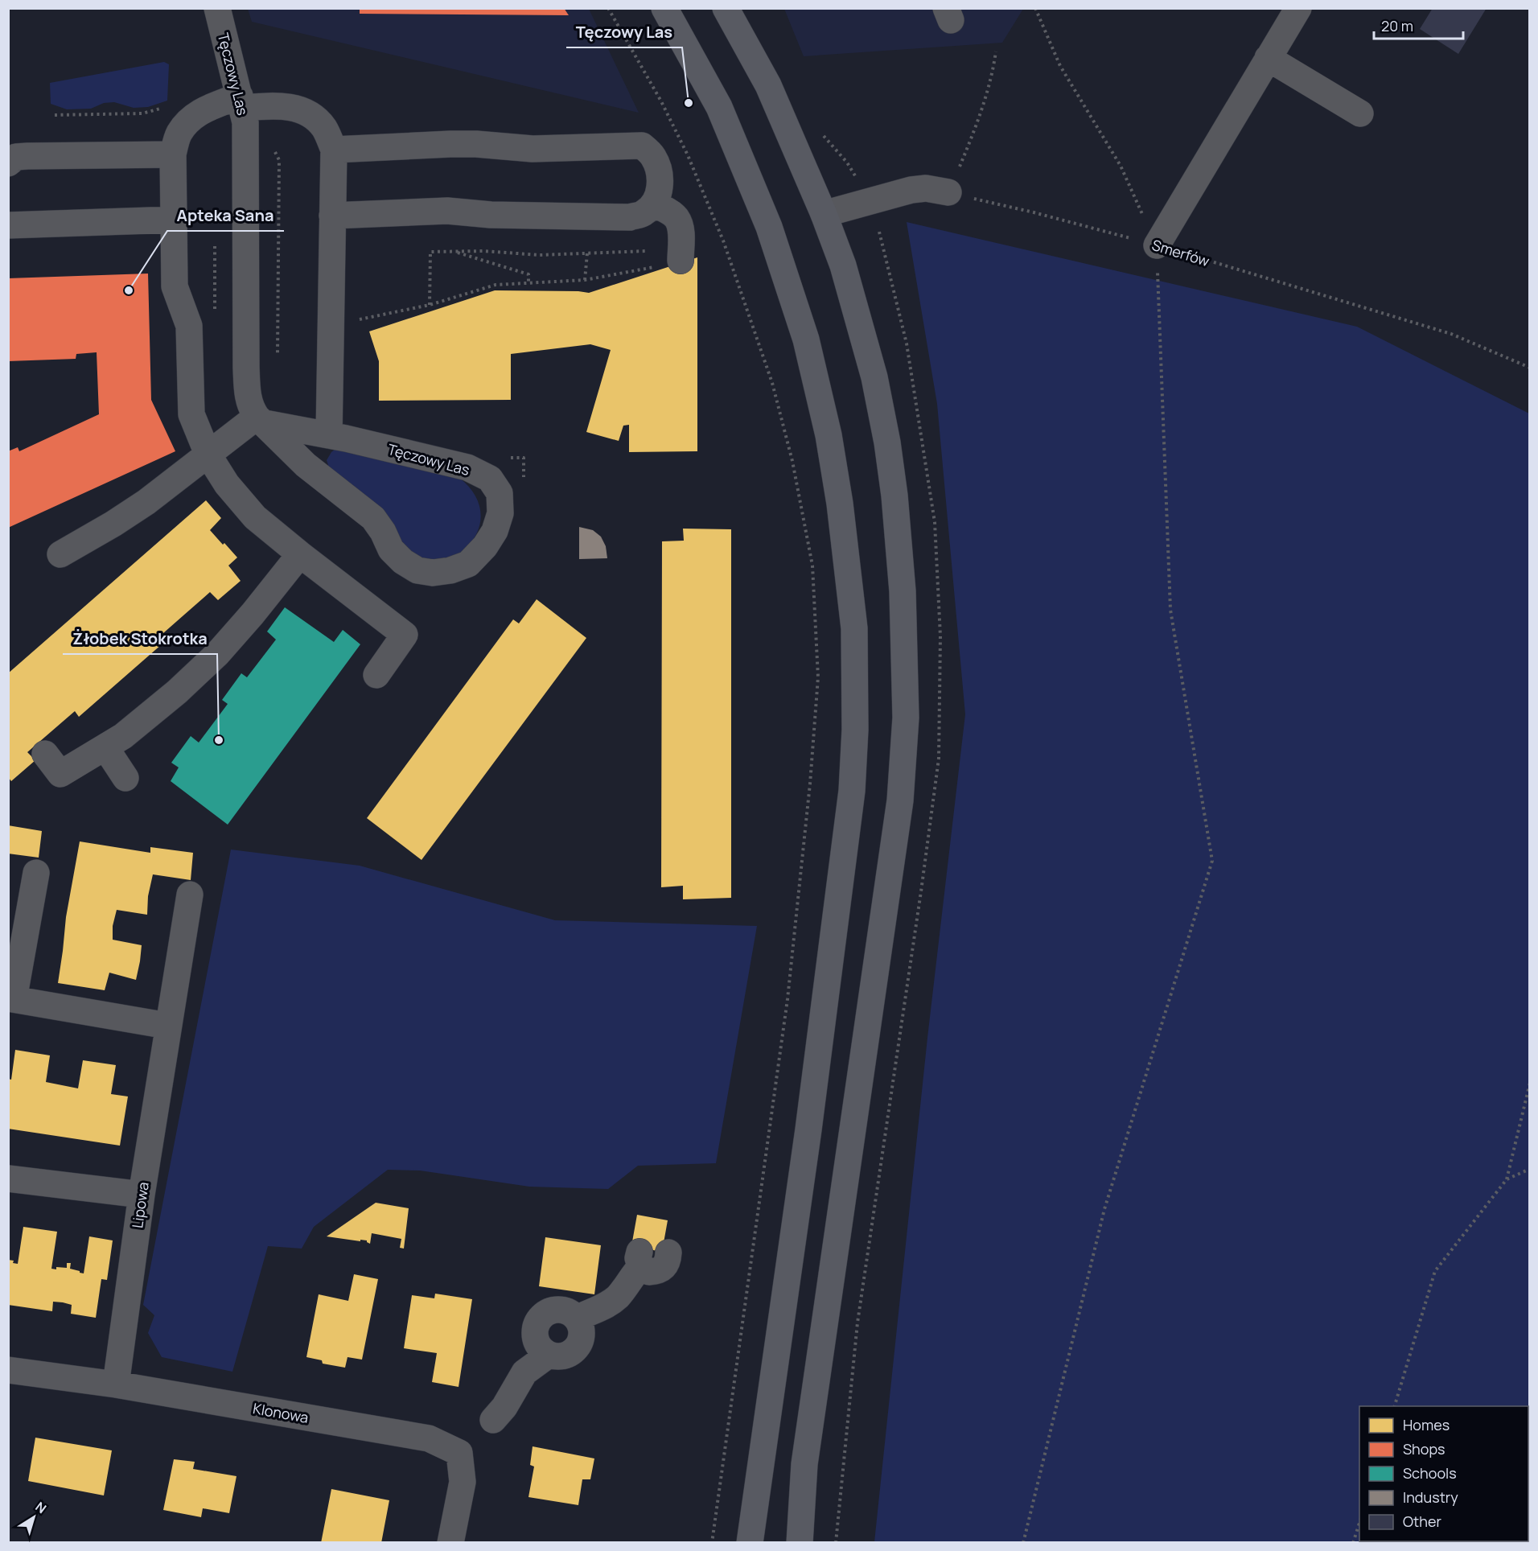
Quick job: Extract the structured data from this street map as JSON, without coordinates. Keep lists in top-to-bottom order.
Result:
{
  "streets": {
    "street": ["Tęczowy Las", "Lipowa", "Klonowa"],
    "path": ["Smerfów"]
  },
  "crossings": [
    ["Lipowa", "Klonowa"]
  ],
  "places": ["Tęczowy Las", "Apteka Sana", "Żłobek Stokrotka"],
  "legend": [
    "Homes",
    "Shops",
    "Schools",
    "Industry",
    "Other"
  ],
  "scale_bar": "20 m",
  "north": "top right"
}
